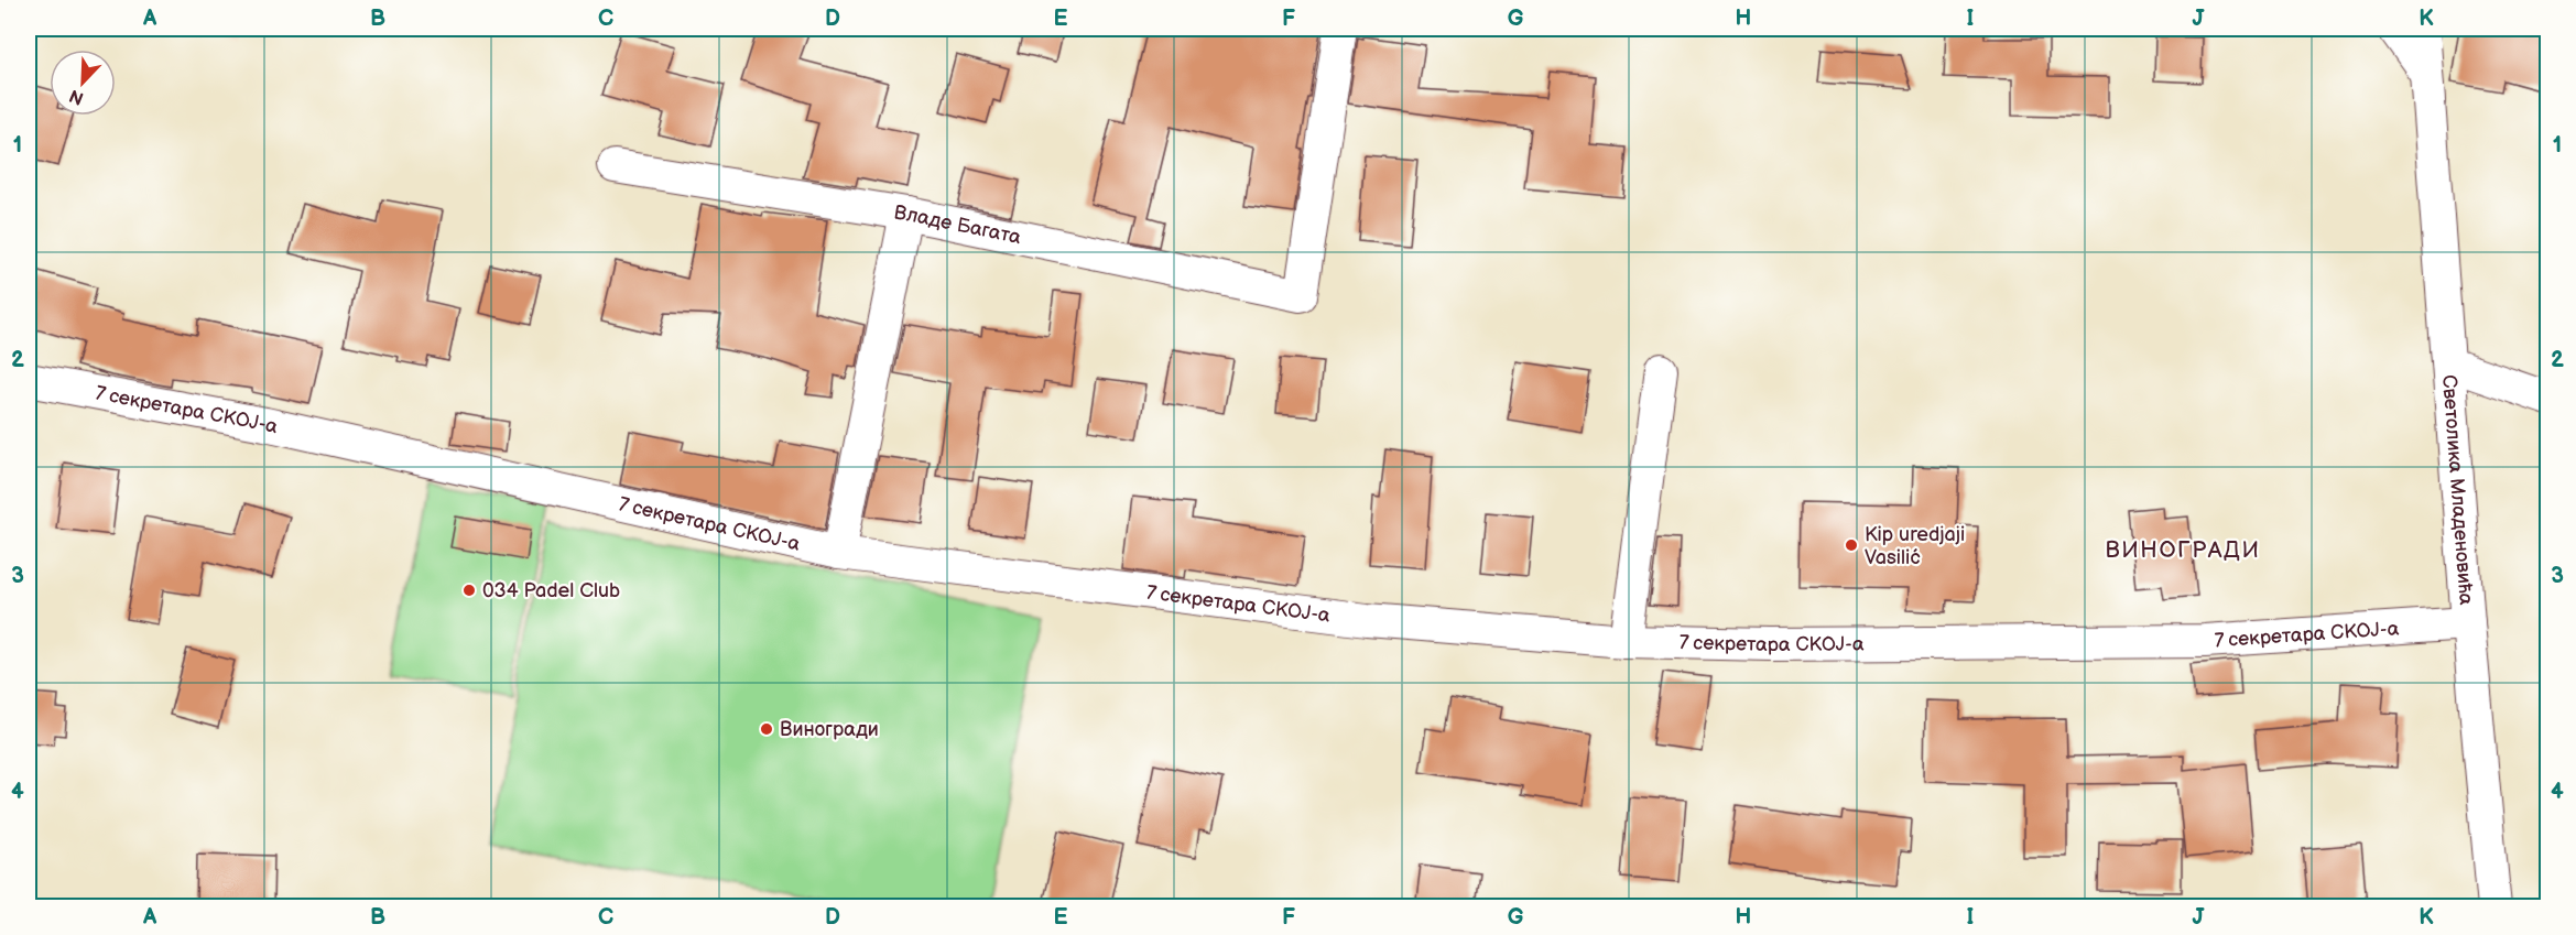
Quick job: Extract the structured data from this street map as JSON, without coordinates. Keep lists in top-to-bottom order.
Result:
{
  "streets": {
    "street": ["Владе Багата", "7 секретара СКОЈ-а", "Светолика Младеновића"]
  },
  "crossings": [
    ["7 секретара СКОЈ-а", "Светолика Младеновића"]
  ],
  "districts": ["ВИНОГРАДИ"],
  "places": ["Kip uredjaji Vasilić", "034 Padel Club", "Виногради"],
  "north": "bottom left",
  "grid": {
    "columns": [
      "A",
      "B",
      "C",
      "D",
      "E",
      "F",
      "G",
      "H",
      "I",
      "J",
      "K"
    ],
    "rows": [
      "1",
      "2",
      "3",
      "4"
    ]
  }
}
